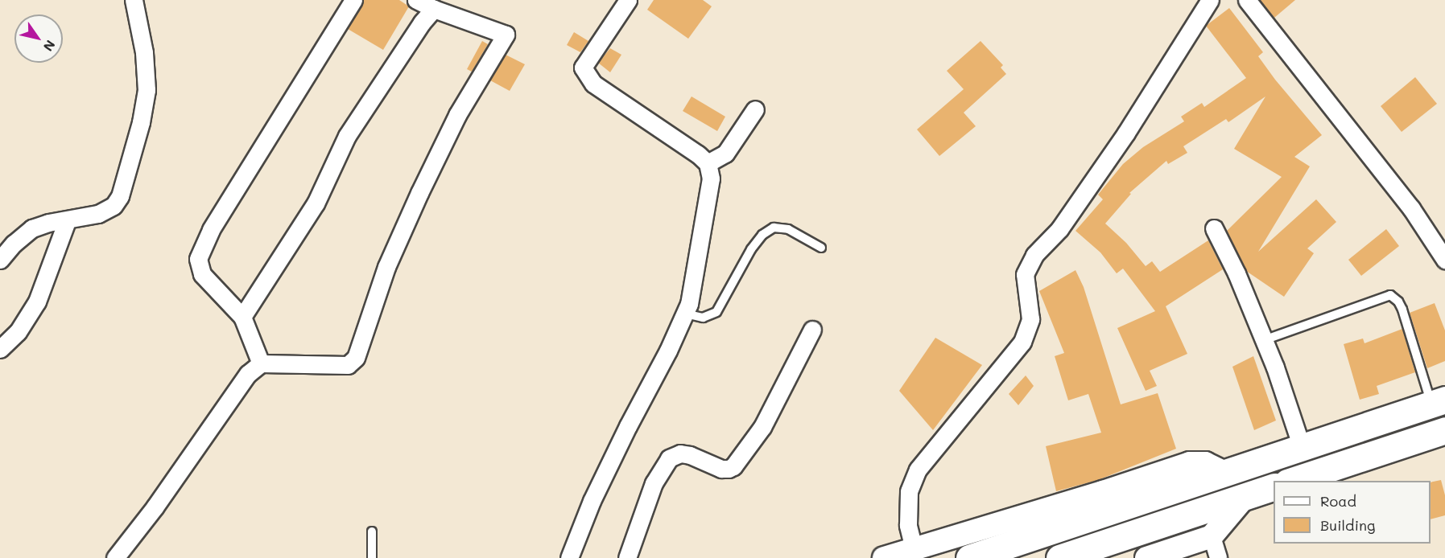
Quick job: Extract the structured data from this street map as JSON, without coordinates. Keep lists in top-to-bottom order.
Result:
{
  "legend": ["Road", "Building"],
  "north": "bottom right"
}
